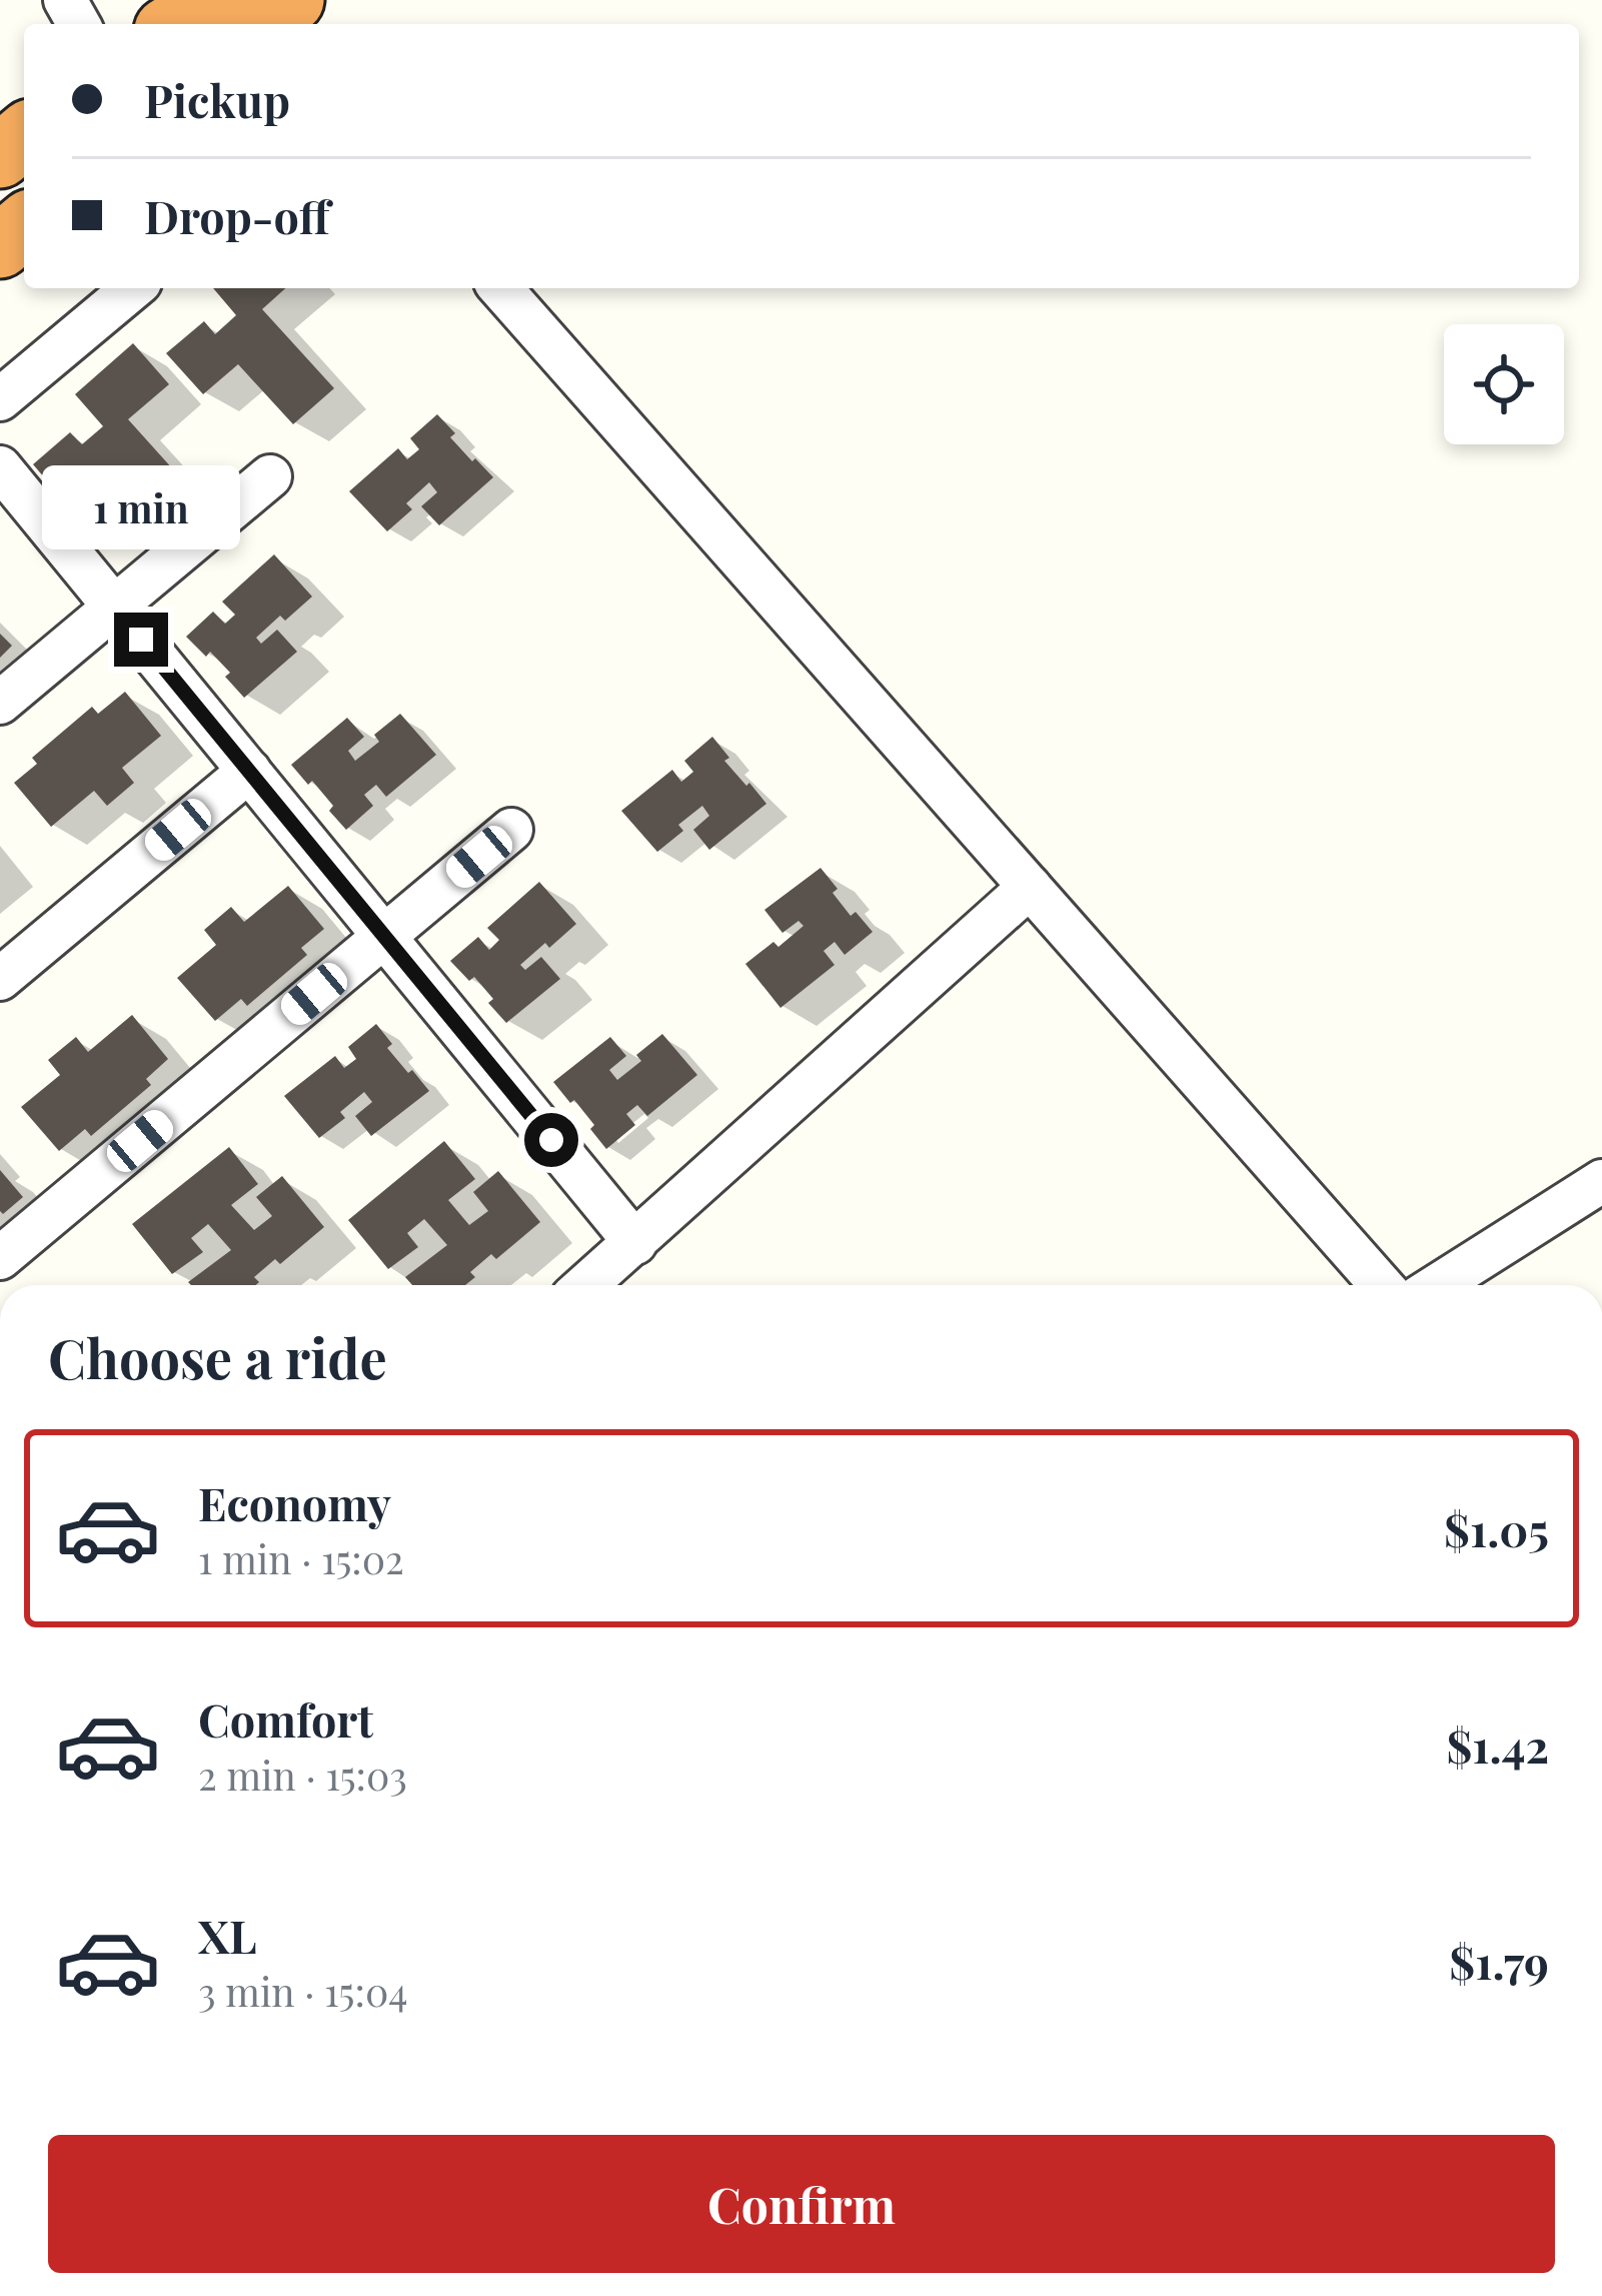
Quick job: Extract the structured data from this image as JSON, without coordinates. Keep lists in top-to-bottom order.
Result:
{
  "page": {
    "banner": ["Pickup", "Drop-off"],
    "bubble": "1 min",
    "heading": "Choose a ride",
    "list": [
      {
        "name": "Economy",
        "note": "1 min · 15:02",
        "value": "$1.05"
      },
      {
        "name": "Comfort",
        "note": "2 min · 15:03",
        "value": "$1.42"
      },
      {
        "name": "XL",
        "note": "3 min · 15:04",
        "value": "$1.79"
      }
    ],
    "buttons": "Confirm"
  }
}
